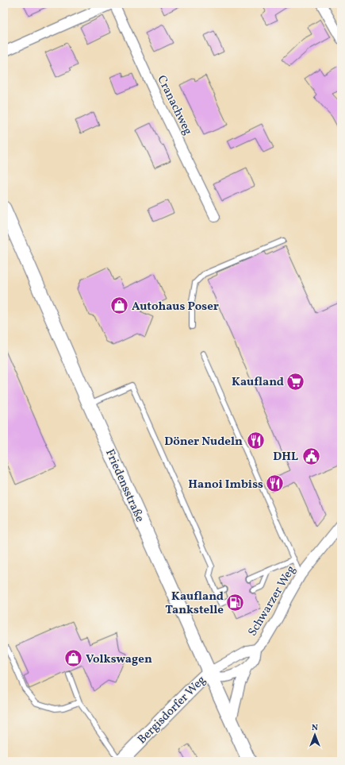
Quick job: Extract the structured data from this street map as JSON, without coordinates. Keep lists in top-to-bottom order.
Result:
{
  "streets": {
    "street": [
      "Cranachweg",
      "Friedensstraße",
      "Schwarzer Weg",
      "Bergisdorfer Weg"
    ]
  },
  "crossings": [
    ["Friedensstraße", "Schwarzer Weg"],
    ["Friedensstraße", "Bergisdorfer Weg"],
    ["Schwarzer Weg", "Bergisdorfer Weg"]
  ],
  "places": {
    "shop": ["Autohaus Poser", "Volkswagen"],
    "supermarket": ["Kaufland"],
    "restaurant": ["Döner Nudeln", "Hanoi Imbiss"],
    "public building": ["DHL"],
    "fuel station": ["Kaufland Tankstelle"]
  },
  "north": "top"
}
